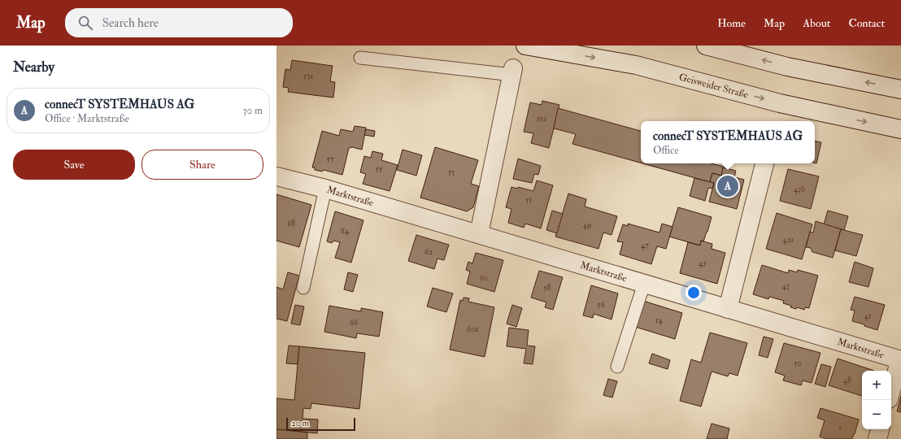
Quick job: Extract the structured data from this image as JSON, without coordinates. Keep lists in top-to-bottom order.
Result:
{
  "streets": {
    "street": ["Geisweider Straße", "Marktstraße"]
  },
  "house_numbers": [
    "53a",
    "51a",
    "57",
    "55",
    "53",
    "43b",
    "51",
    "68",
    "49",
    "64",
    "43a",
    "47",
    "62",
    "45",
    "60",
    "43",
    "58",
    "56",
    "41",
    "54",
    "66",
    "60a",
    "50",
    "48",
    "1"
  ],
  "scale_bar": "20 m",
  "page": {
    "header": "Map",
    "search": "Search here",
    "nav": [
      "Home",
      "Map",
      "About",
      "Contact"
    ],
    "heading": "Nearby",
    "list": [
      {
        "mark": "A",
        "name": "connecT SYSTEMHAUS AG",
        "note": "Office · Marktstraße",
        "value": "30 m"
      }
    ],
    "popup": ["connecT SYSTEMHAUS AG", "Office"],
    "buttons": ["Save", "Share"],
    "pins": "A",
    "map_buttons": ["+", "−"],
    "scale": "20 m"
  }
}
